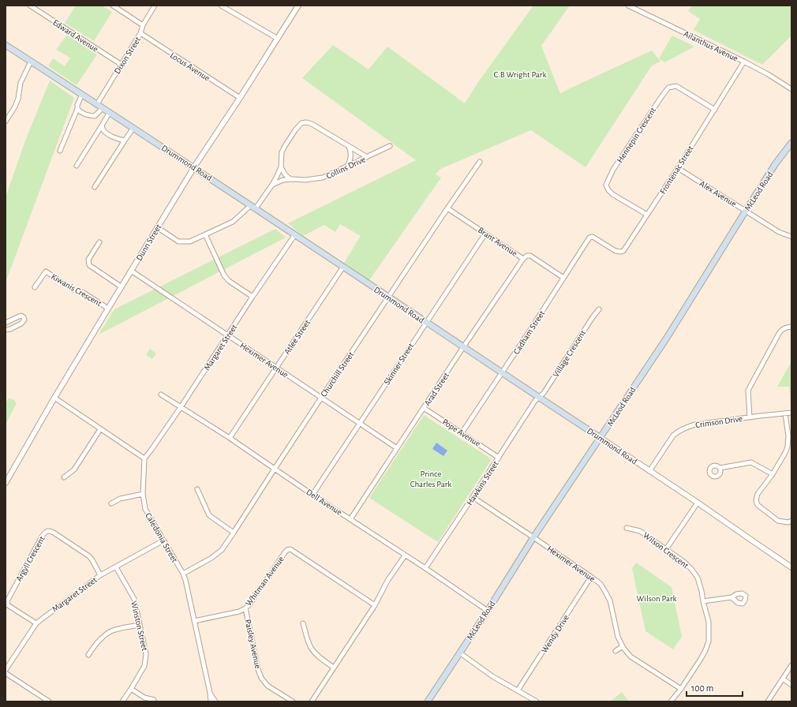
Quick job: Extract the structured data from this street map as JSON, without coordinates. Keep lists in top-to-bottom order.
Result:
{
  "streets": {
    "main road": ["Drummond Road", "McLeod Road"],
    "street": [
      "Edward Avenue",
      "Ailanthus Avenue",
      "Dixon Street",
      "Locus Avenue",
      "Hennepin Crescent",
      "Collins Drive",
      "Frontenac Street",
      "Alex Avenue",
      "Brant Avenue",
      "Dunn Street",
      "Kiwanis Crescent",
      "Cadham Street",
      "Atlee Street",
      "Margaret Street",
      "Village Crescent",
      "Heximer Avenue",
      "Skinner Street",
      "Churchill Street",
      "Arad Street",
      "Crimson Drive",
      "Pope Avenue",
      "Hawkins Street",
      "Dell Avenue",
      "Caledonia Street",
      "Wilson Crescent",
      "Argyll Crescent",
      "Whitman Avenue",
      "Winston Street",
      "Wendy Drive",
      "Paisley Avenue"
    ]
  },
  "crossings": [
    ["Edward Avenue", "Dixon Street"],
    ["Ailanthus Avenue", "Frontenac Street"],
    ["Dixon Street", "Locus Avenue"],
    ["Dixon Street", "Drummond Road"],
    ["Locus Avenue", "Dunn Street"],
    ["Hennepin Crescent", "Frontenac Street"],
    ["Drummond Road", "McLeod Road"],
    ["Drummond Road", "Dunn Street"],
    ["Drummond Road", "Cadham Street"],
    ["Drummond Road", "Atlee Street"],
    ["Drummond Road", "Margaret Street"],
    ["Drummond Road", "Village Crescent"],
    ["Drummond Road", "Skinner Street"],
    ["Drummond Road", "Churchill Street"],
    ["Drummond Road", "Arad Street"],
    ["Drummond Road", "Crimson Drive"],
    ["Drummond Road", "Hawkins Street"],
    ["Frontenac Street", "Alex Avenue"],
    ["Frontenac Street", "Cadham Street"],
    ["McLeod Road", "Alex Avenue"],
    ["McLeod Road", "Heximer Avenue"],
    ["McLeod Road", "Dell Avenue"],
    ["Brant Avenue", "Cadham Street"],
    ["Brant Avenue", "Skinner Street"],
    ["Brant Avenue", "Churchill Street"],
    ["Brant Avenue", "Arad Street"],
    ["Dunn Street", "Kiwanis Crescent"],
    ["Dunn Street", "Heximer Avenue"],
    ["Cadham Street", "Pope Avenue"],
    ["Atlee Street", "Heximer Avenue"],
    ["Atlee Street", "Dell Avenue"],
    ["Margaret Street", "Heximer Avenue"],
    ["Margaret Street", "Dell Avenue"],
    ["Margaret Street", "Caledonia Street"],
    ["Margaret Street", "Argyll Crescent"],
    ["Margaret Street", "Winston Street"],
    ["Village Crescent", "Hawkins Street"],
    ["Heximer Avenue", "Skinner Street"],
    ["Heximer Avenue", "Churchill Street"],
    ["Heximer Avenue", "Arad Street"],
    ["Heximer Avenue", "Hawkins Street"],
    ["Heximer Avenue", "Wilson Crescent"],
    ["Heximer Avenue", "Wendy Drive"],
    ["Skinner Street", "Dell Avenue"],
    ["Churchill Street", "Dell Avenue"],
    ["Churchill Street", "Caledonia Street"],
    ["Arad Street", "Pope Avenue"],
    ["Arad Street", "Dell Avenue"],
    ["Pope Avenue", "Hawkins Street"],
    ["Hawkins Street", "Dell Avenue"],
    ["Caledonia Street", "Whitman Avenue"],
    ["Whitman Avenue", "Paisley Avenue"]
  ],
  "parks": ["C.B Wright Park", "Prince Charles Park", "Wilson Park"],
  "scale_bar": "100 m"
}
